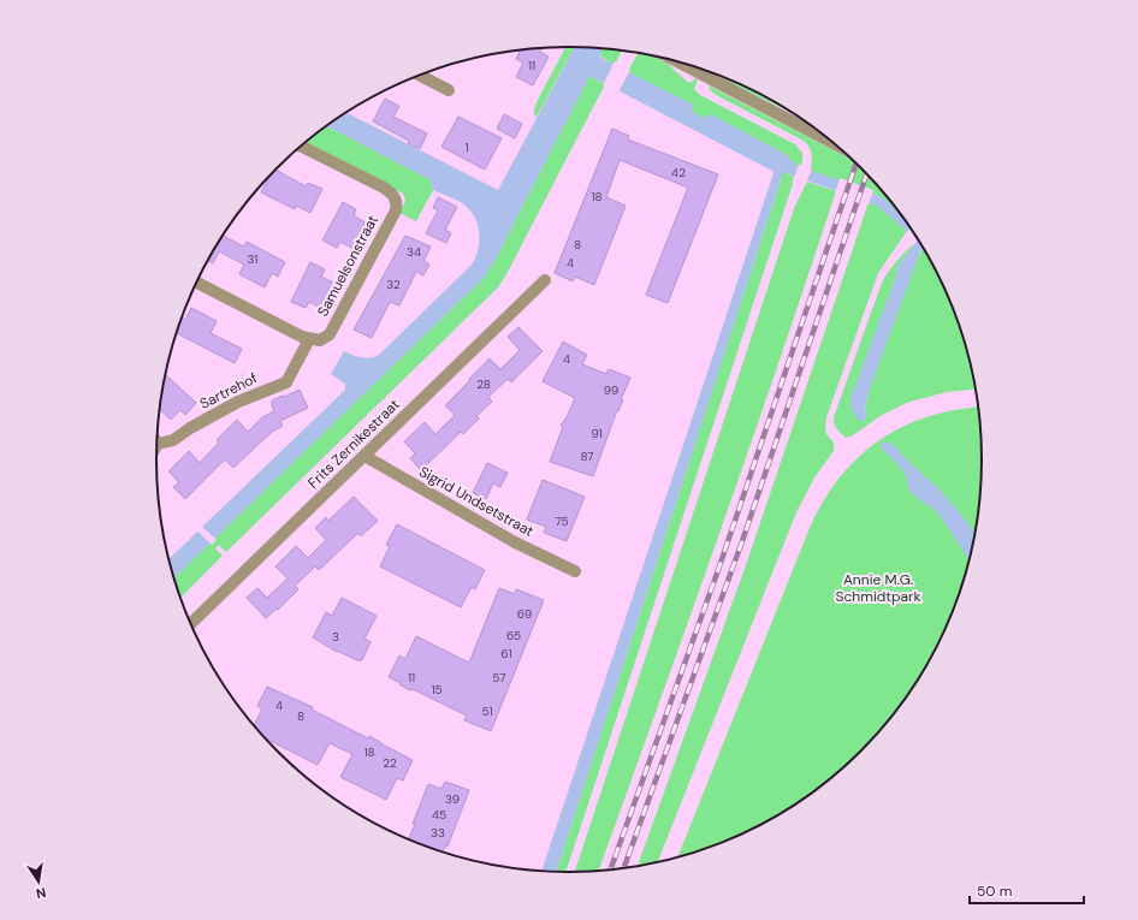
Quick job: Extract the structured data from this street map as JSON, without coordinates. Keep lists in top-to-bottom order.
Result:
{
  "streets": {
    "street": [
      "Samuelsonstraat",
      "Sartrehof",
      "Frits Zernikestraat",
      "Sigrid Undsetstraat"
    ]
  },
  "crossings": [
    ["Samuelsonstraat", "Sartrehof"],
    ["Frits Zernikestraat", "Sigrid Undsetstraat"]
  ],
  "parks": ["Annie M.G. Schmidtpark"],
  "house_numbers": [
    "11",
    "1",
    "42",
    "18",
    "8",
    "34",
    "31",
    "4",
    "32",
    "4",
    "28",
    "99",
    "91",
    "87",
    "75",
    "69",
    "65",
    "3",
    "61",
    "11",
    "57",
    "15",
    "4",
    "51",
    "8",
    "18",
    "22",
    "39",
    "45",
    "33"
  ],
  "scale_bar": "50 m",
  "north": "bottom"
}
